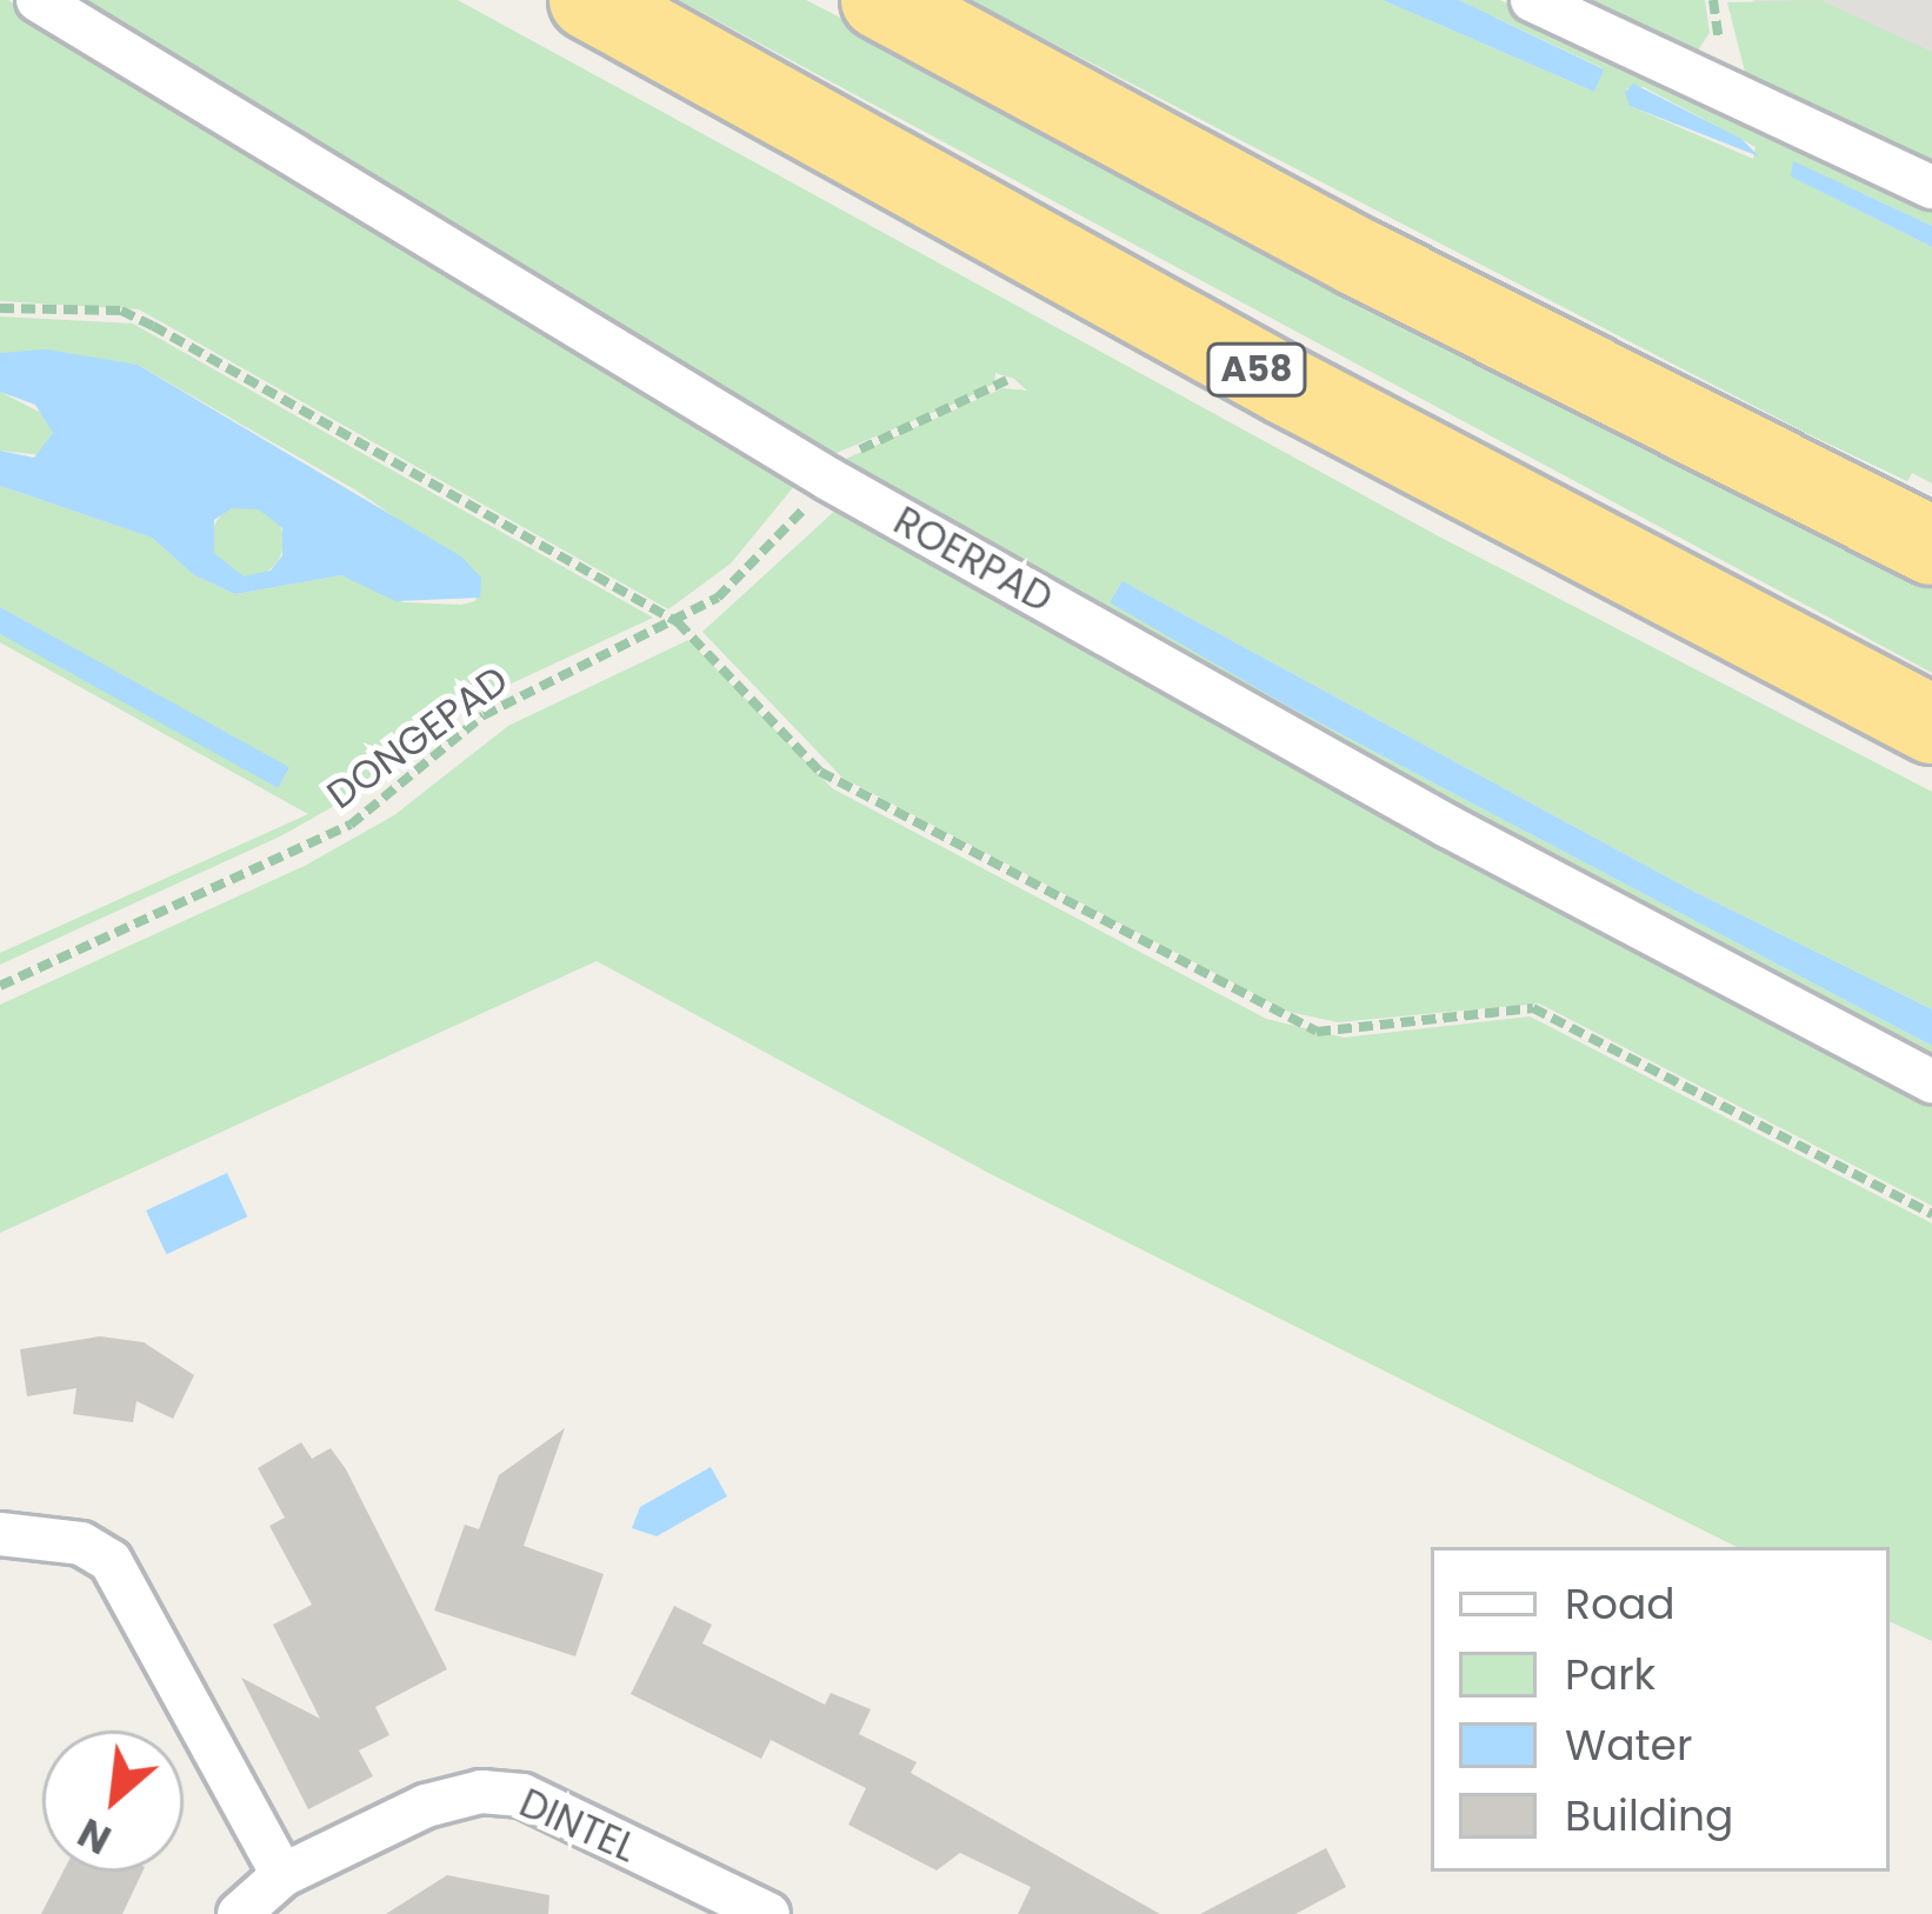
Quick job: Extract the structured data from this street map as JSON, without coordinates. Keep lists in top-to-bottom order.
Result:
{
  "streets": {
    "highway": ["A58"],
    "street": ["ROERPAD", "DINTEL"],
    "path": ["DONGEPAD"]
  },
  "crossings": [
    ["ROERPAD", "DONGEPAD"]
  ],
  "legend": [
    "Road",
    "Park",
    "Water",
    "Building"
  ],
  "north": "bottom left"
}
